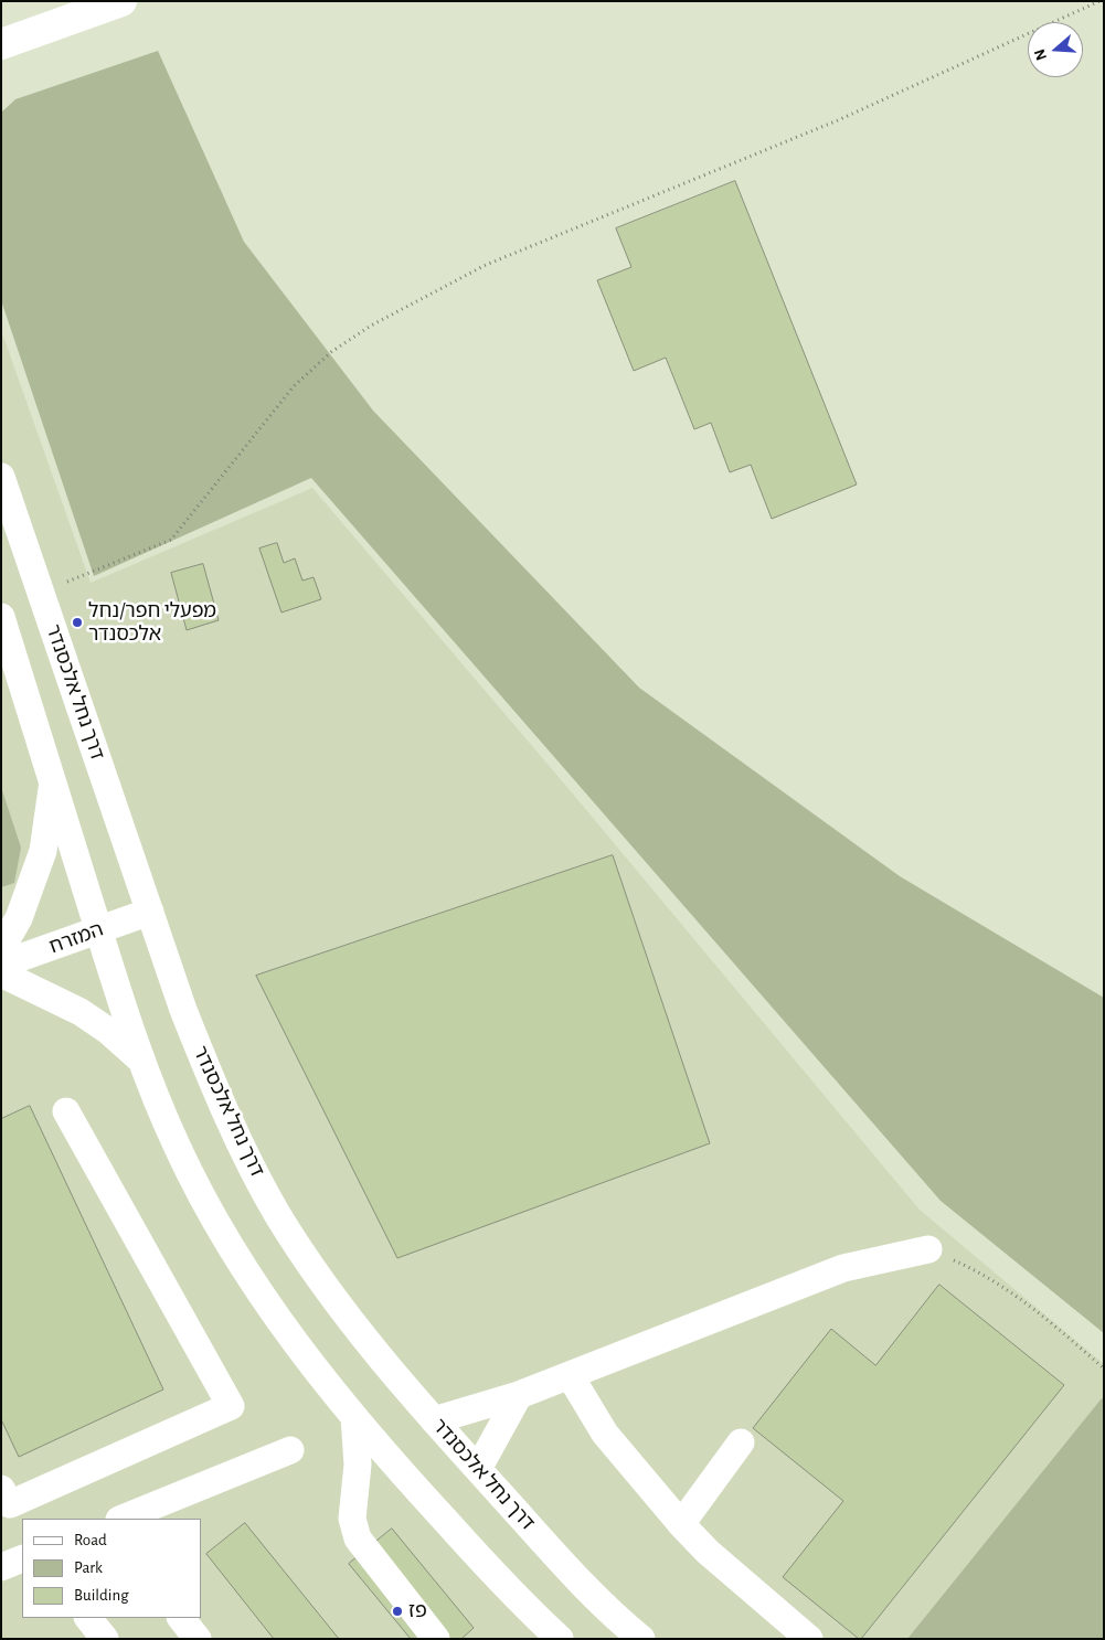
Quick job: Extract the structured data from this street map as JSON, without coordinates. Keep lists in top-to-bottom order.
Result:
{
  "streets": {
    "street": ["דרך נחל אלכסנדר", "המזרח"]
  },
  "crossings": [
    ["דרך נחל אלכסנדר", "המזרח"]
  ],
  "places": ["מפעלי חפר/נחל אלכסנדר", "פז"],
  "legend": ["Road", "Park", "Building"],
  "north": "left"
}
